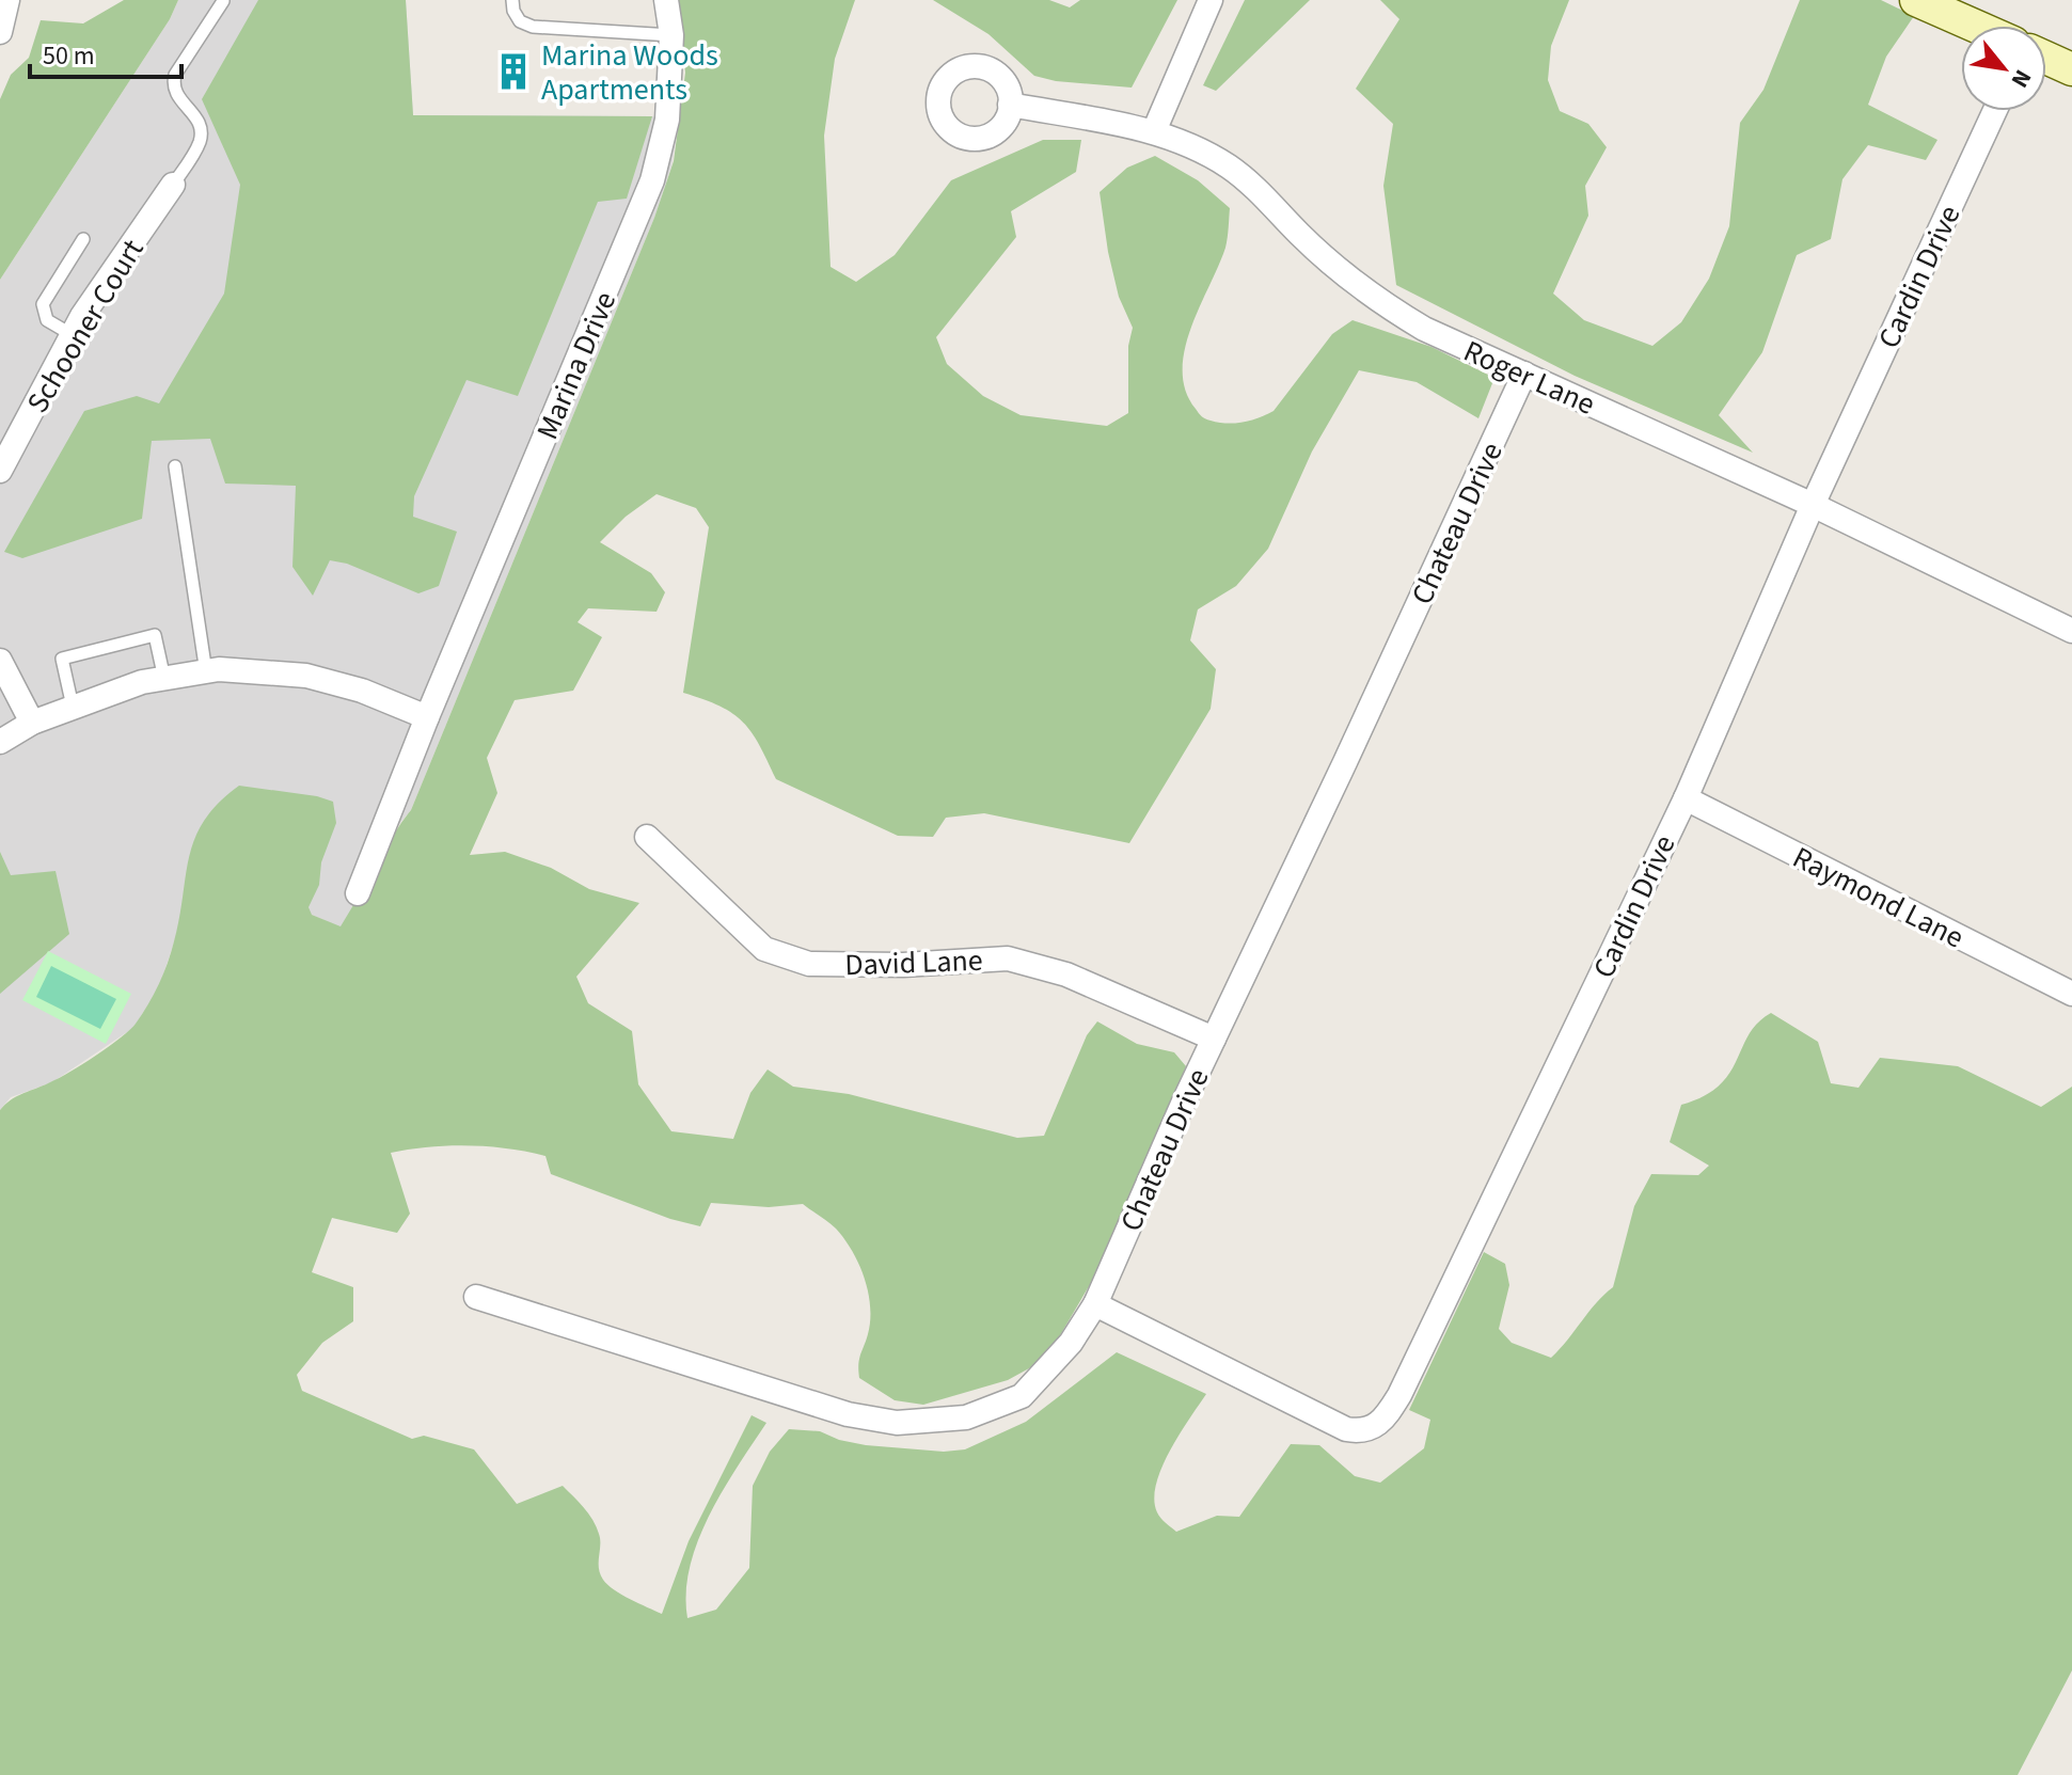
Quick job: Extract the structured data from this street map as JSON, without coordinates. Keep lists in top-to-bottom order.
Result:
{
  "streets": {
    "street": [
      "Cardin Drive",
      "Schooner Court",
      "Marina Drive",
      "Roger Lane",
      "Chateau Drive",
      "Raymond Lane",
      "David Lane"
    ]
  },
  "crossings": [
    ["Cardin Drive", "Roger Lane"],
    ["Cardin Drive", "Chateau Drive"],
    ["Cardin Drive", "Raymond Lane"],
    ["Roger Lane", "Chateau Drive"],
    ["Chateau Drive", "David Lane"]
  ],
  "places": {
    "building": ["Marina Woods Apartments"]
  },
  "scale_bar": "50 m",
  "north": "bottom right"
}
